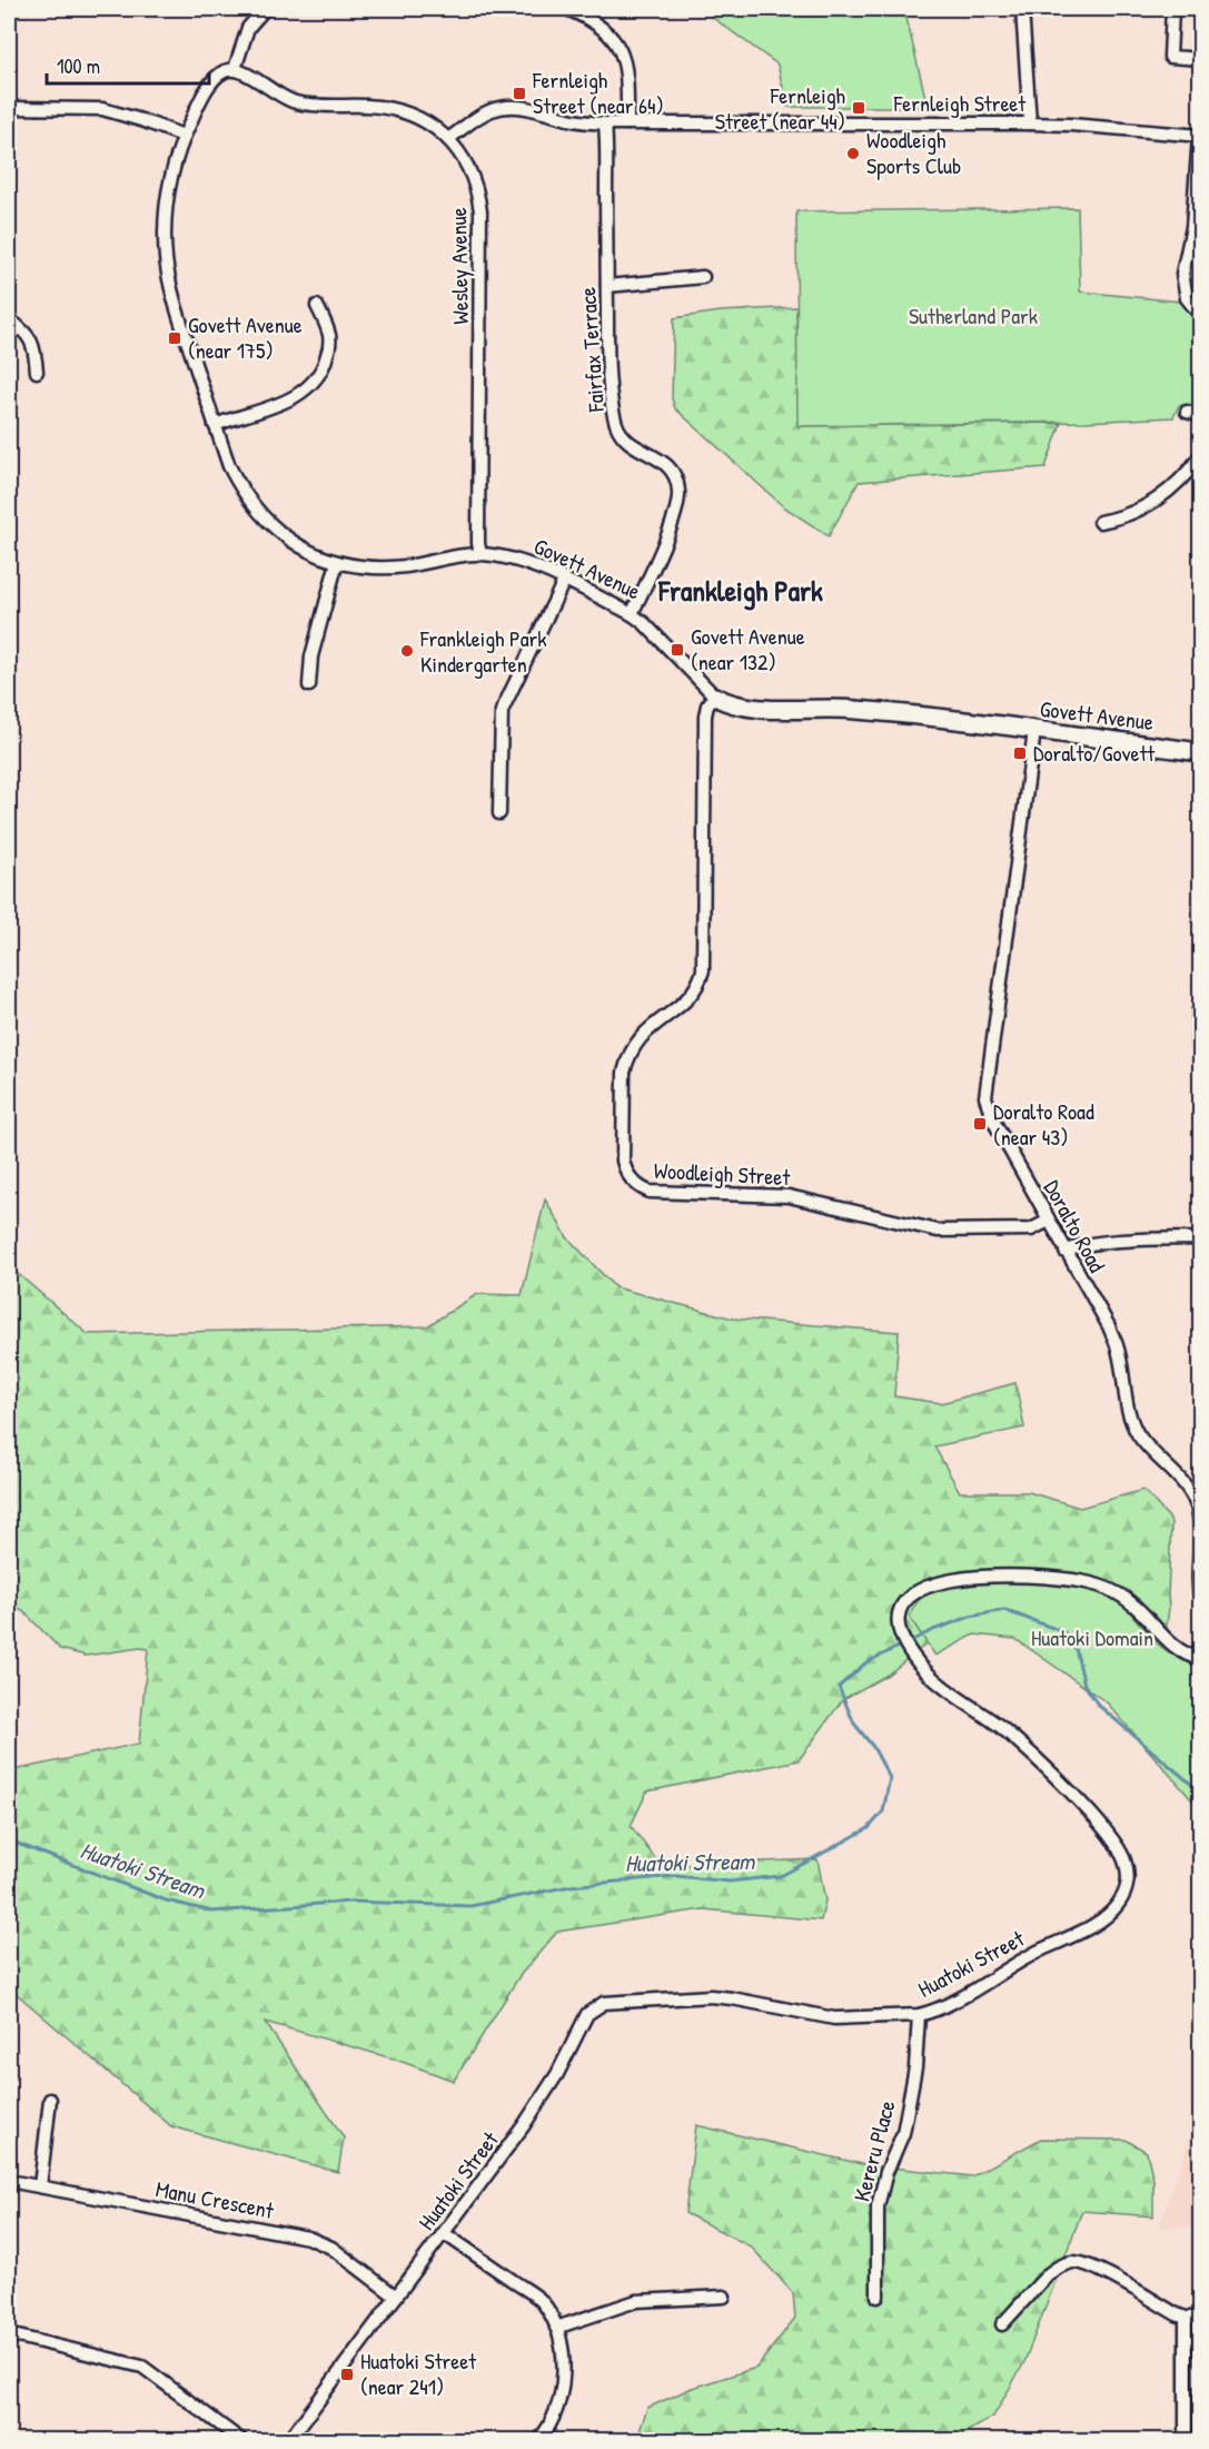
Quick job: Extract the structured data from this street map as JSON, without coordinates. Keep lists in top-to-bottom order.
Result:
{
  "streets": {
    "street": [
      "Fernleigh Street",
      "Wesley Avenue",
      "Fairfax Terrace",
      "Govett Avenue",
      "Woodleigh Street",
      "Doralto Road",
      "Huatoki Street",
      "Kereru Place",
      "Manu Crescent"
    ]
  },
  "crossings": [
    ["Fernleigh Street", "Wesley Avenue"],
    ["Fernleigh Street", "Fairfax Terrace"],
    ["Wesley Avenue", "Govett Avenue"],
    ["Fairfax Terrace", "Govett Avenue"],
    ["Govett Avenue", "Woodleigh Street"],
    ["Govett Avenue", "Doralto Road"],
    ["Woodleigh Street", "Doralto Road"],
    ["Huatoki Street", "Kereru Place"],
    ["Huatoki Street", "Manu Crescent"]
  ],
  "districts": ["Frankleigh Park"],
  "water": ["Huatoki Stream"],
  "parks": ["Sutherland Park", "Huatoki Domain"],
  "places": {
    "transit": [
      "Fernleigh Street (near 64)",
      "Fernleigh Street (near 44)",
      "Govett Avenue (near 175)",
      "Govett Avenue (near 132)",
      "Doralto/Govett",
      "Doralto Road (near 43)",
      "Huatoki Street (near 241)"
    ],
    "other": ["Woodleigh Sports Club", "Frankleigh Park Kindergarten"]
  },
  "scale_bar": "100 m"
}
